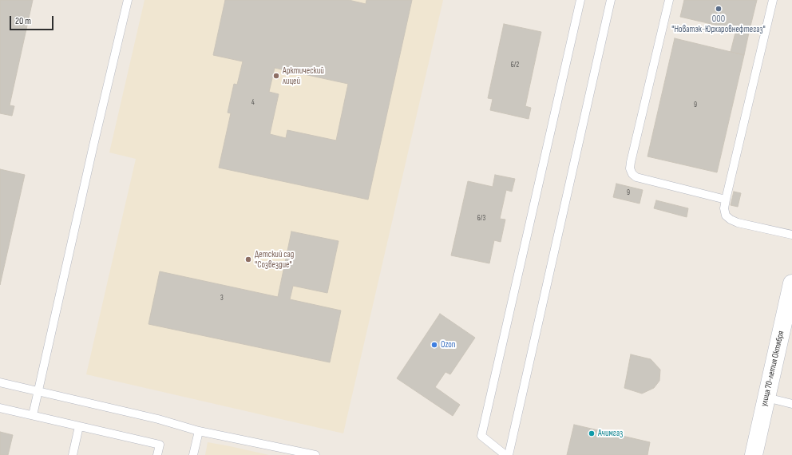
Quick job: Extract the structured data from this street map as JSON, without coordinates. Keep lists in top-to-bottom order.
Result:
{
  "streets": {
    "main road": ["улица 70-летия Октября"]
  },
  "places": [
    "ООО \"Новатэк-Юрхаровнефтегаз\"",
    "Арктический лицей",
    "Детский сад \"Созвездие\"",
    "Ozon",
    "Ачимгаз"
  ],
  "house_numbers": [
    "6/2",
    "4",
    "9",
    "9",
    "6/3",
    "3"
  ],
  "scale_bar": "20 m"
}
